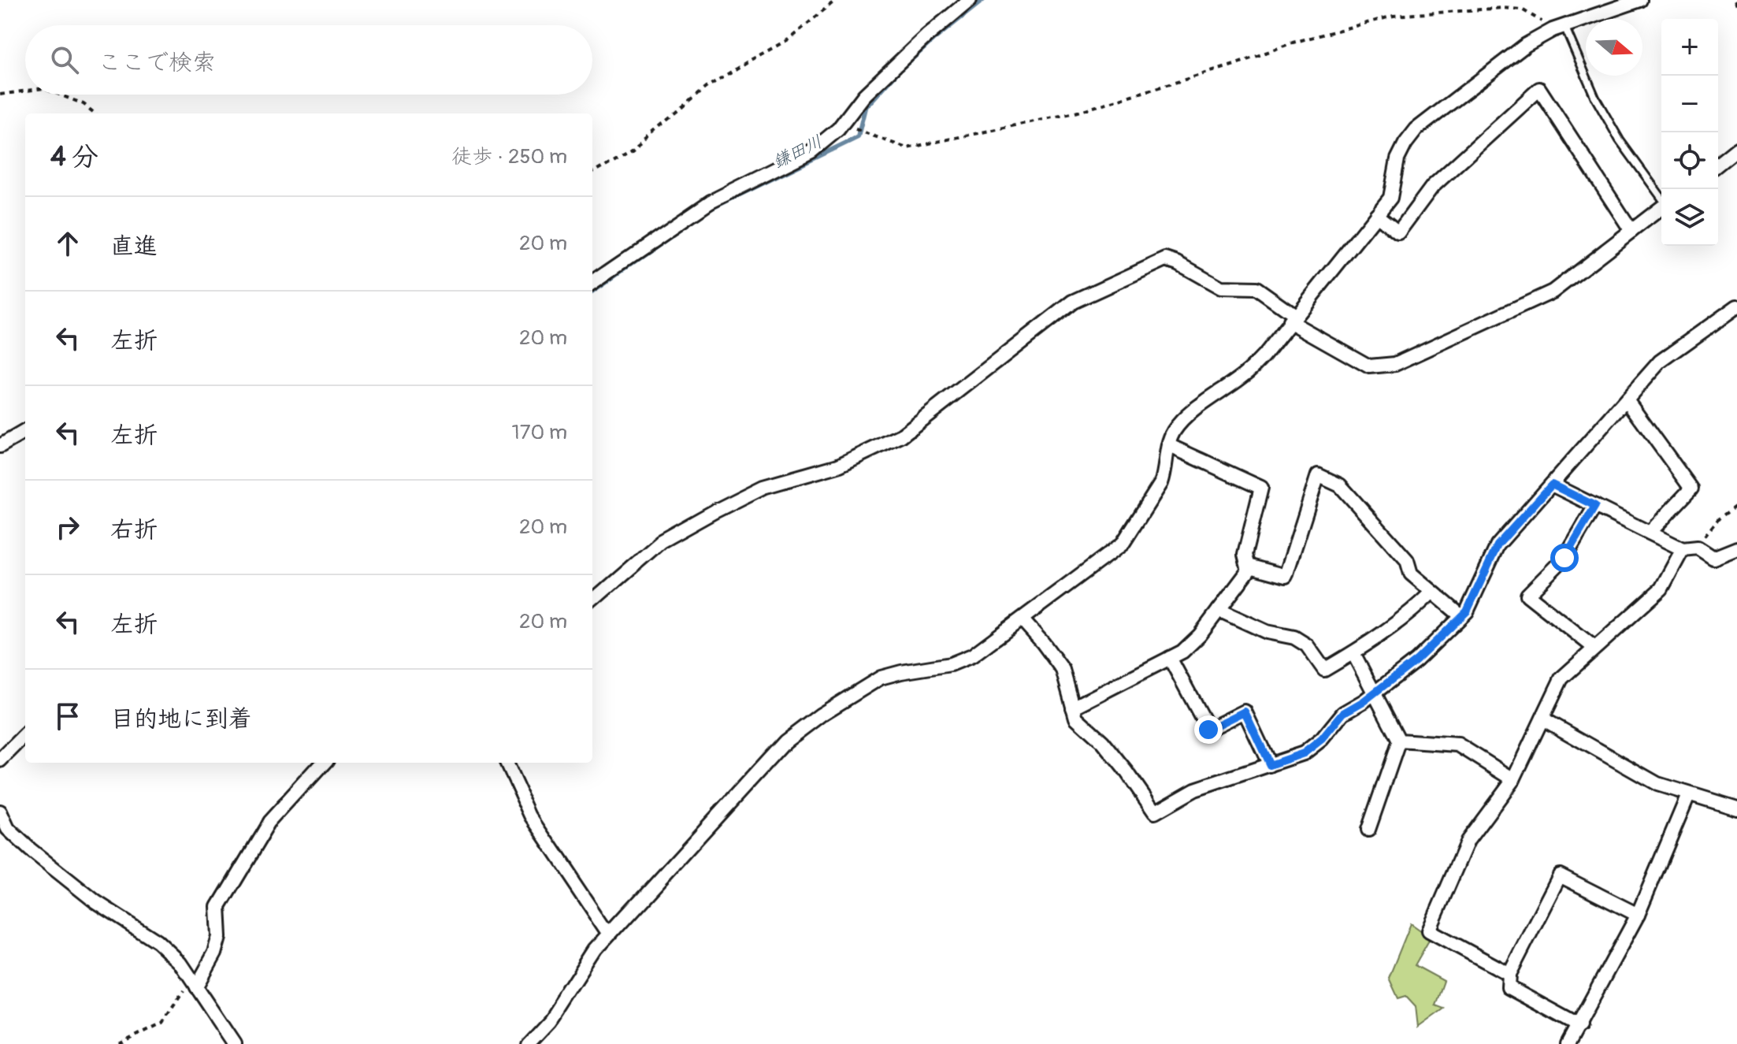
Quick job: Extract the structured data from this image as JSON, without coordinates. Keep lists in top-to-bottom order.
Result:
{
  "water": ["鎌田川"],
  "north": "right",
  "page": {
    "map_buttons": ["+", "−"],
    "search": "ここで検索",
    "heading": ["4 分", "徒歩 · 250 m"],
    "list": [
      ["直進", "20 m"],
      ["左折", "20 m"],
      ["左折", "170 m"],
      ["右折", "20 m"],
      ["左折", "20 m"],
      "目的地に到着"
    ]
  }
}
